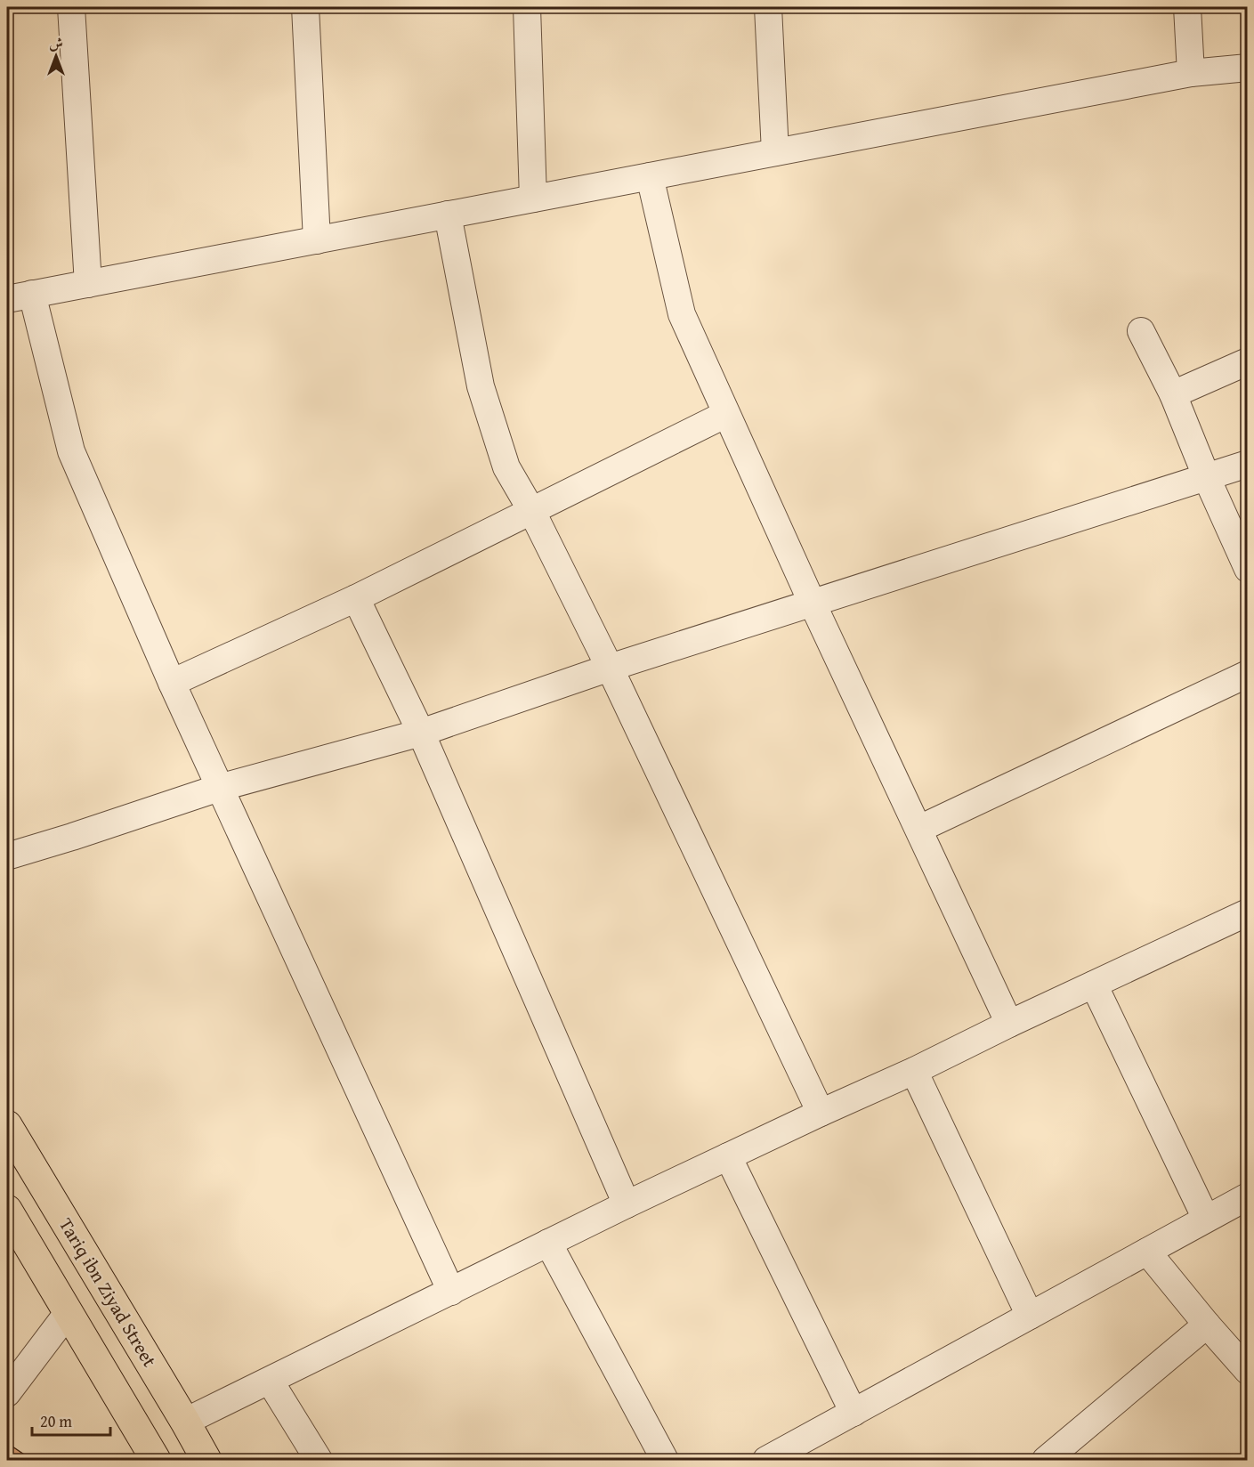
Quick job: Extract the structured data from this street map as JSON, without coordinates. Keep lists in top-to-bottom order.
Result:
{
  "streets": {
    "main road": ["Tariq ibn Ziyad Street"]
  },
  "scale_bar": "20 m",
  "north": "top"
}
